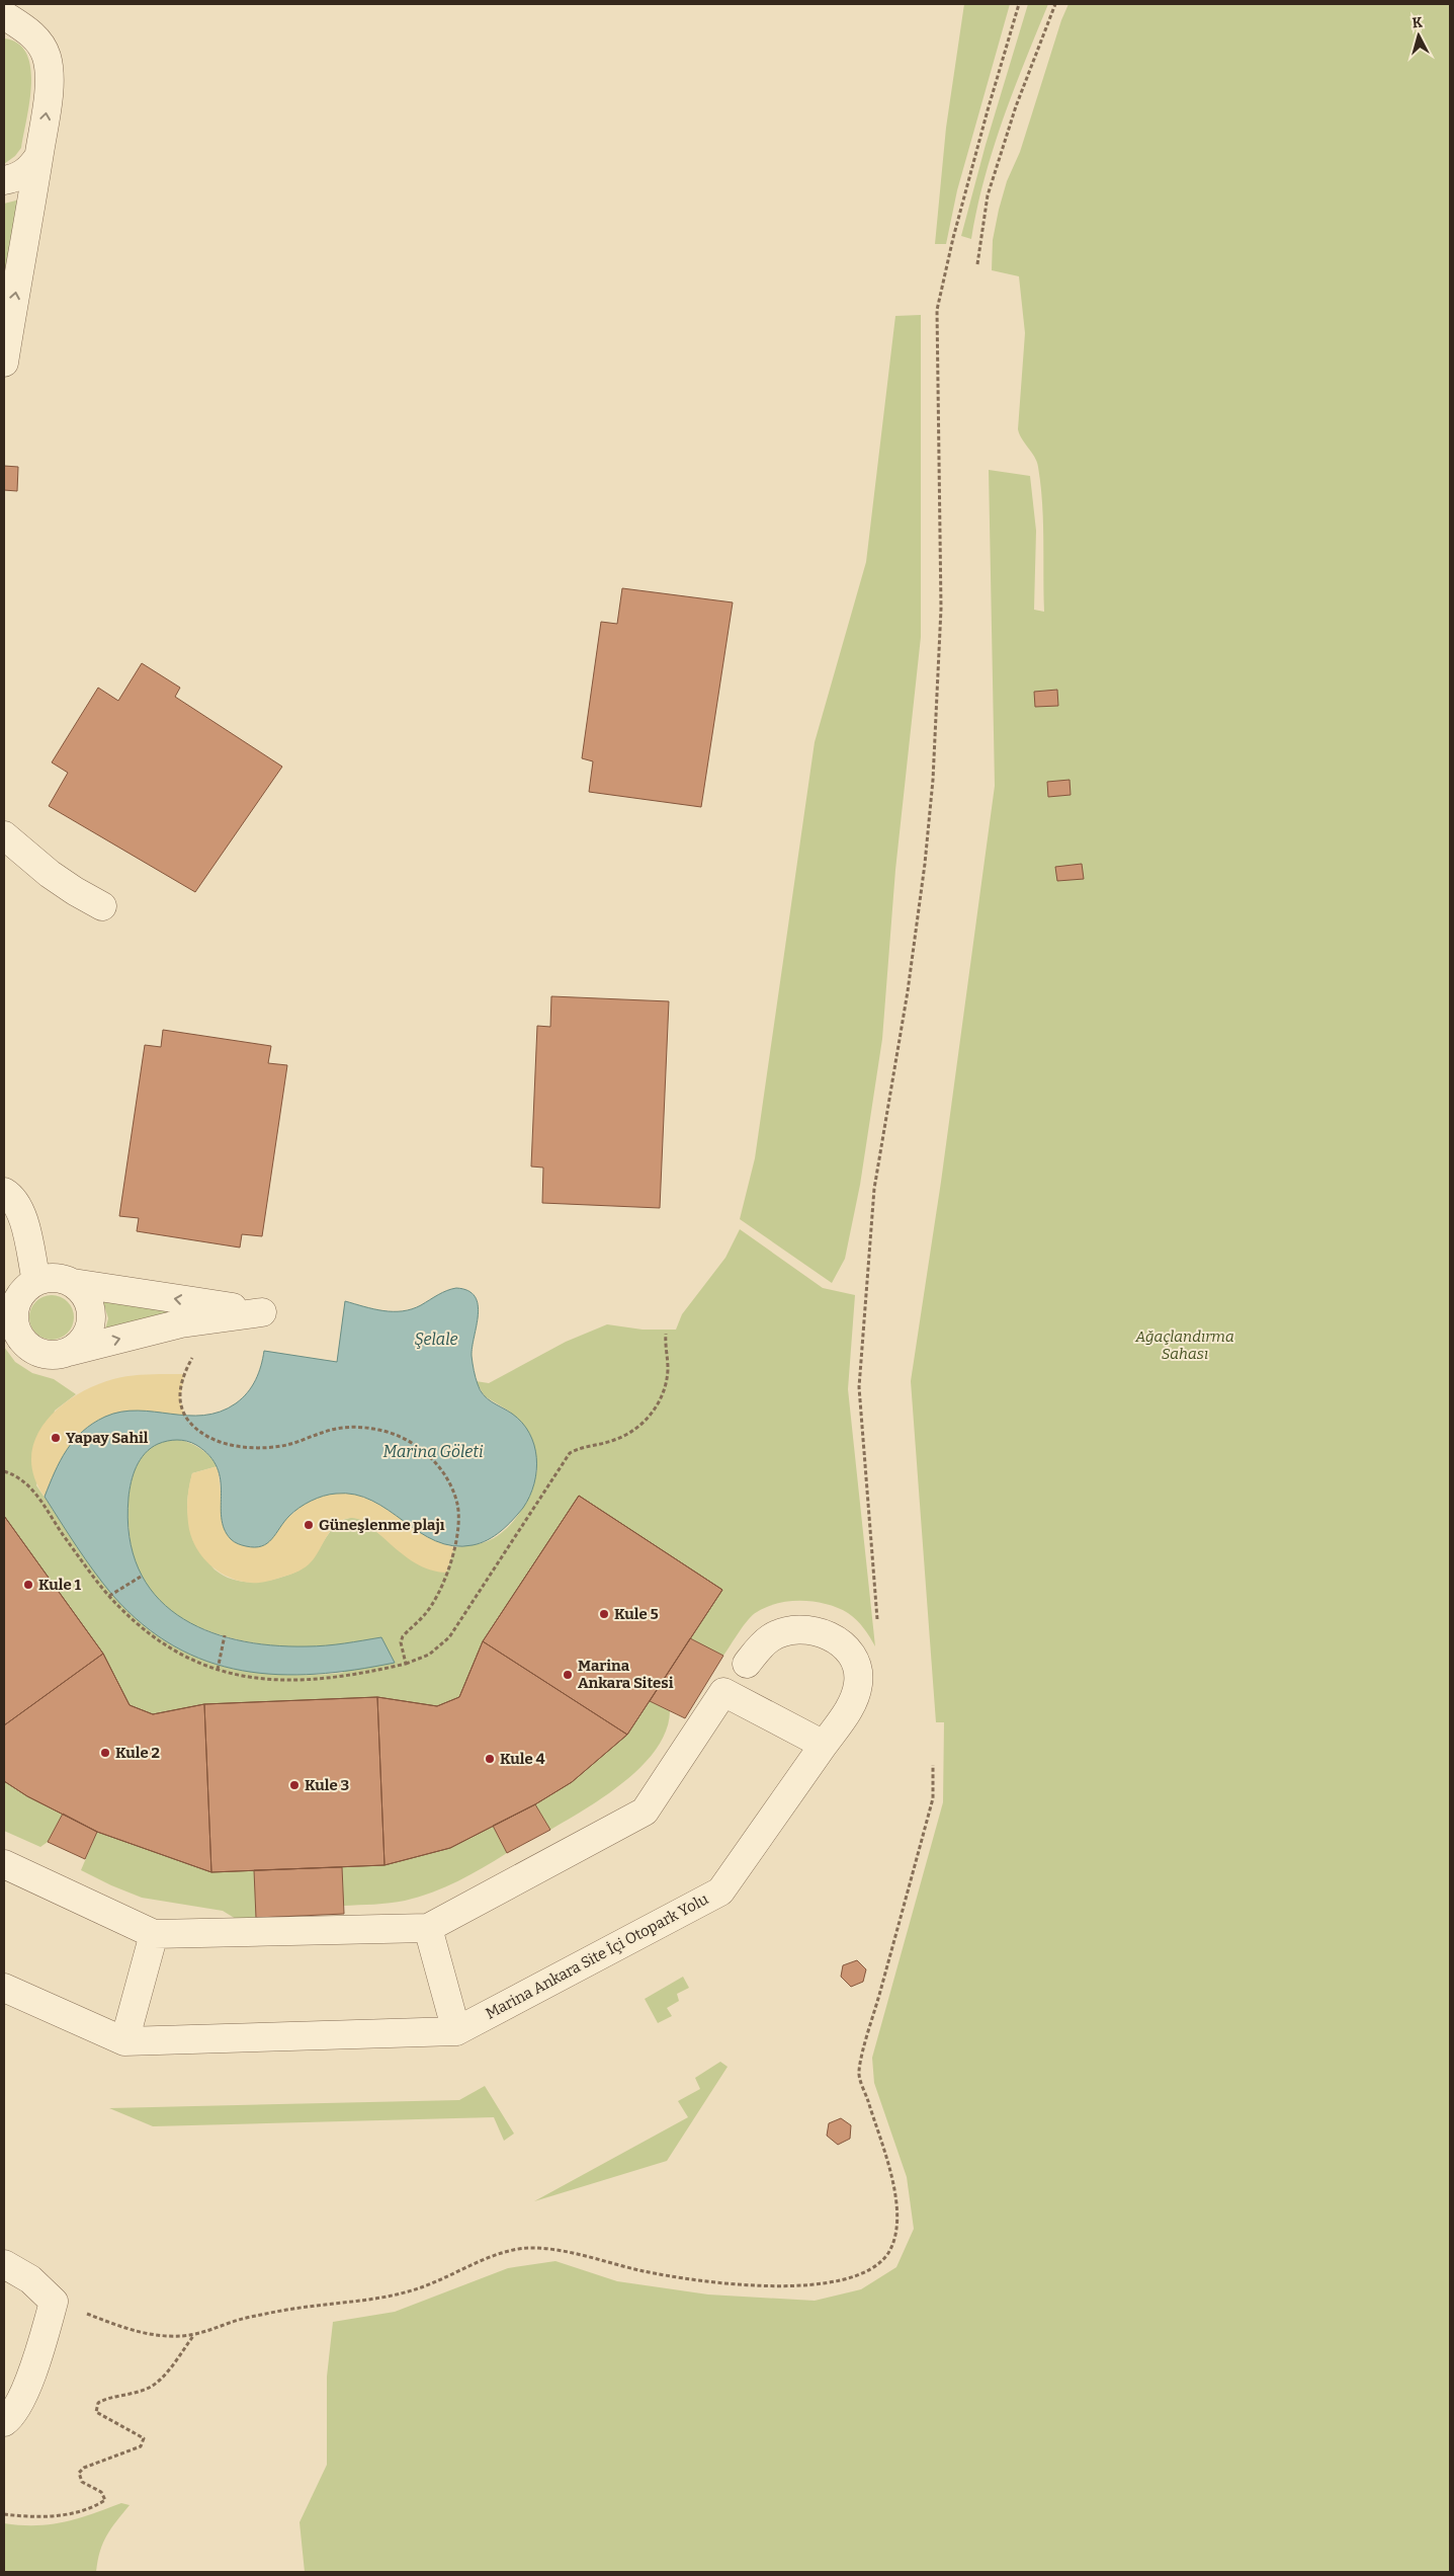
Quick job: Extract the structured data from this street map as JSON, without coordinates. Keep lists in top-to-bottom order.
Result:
{
  "streets": {
    "street": ["Marina Ankara Site İçi Otopark Yolu"]
  },
  "water": ["Şelale", "Marina Göleti"],
  "parks": ["Ağaçlandırma Sahası"],
  "places": [
    "Yapay Sahil",
    "Güneşlenme plajı",
    "Kule 1",
    "Kule 5",
    "Marina Ankara Sitesi",
    "Kule 2",
    "Kule 4",
    "Kule 3"
  ],
  "north": "top"
}
